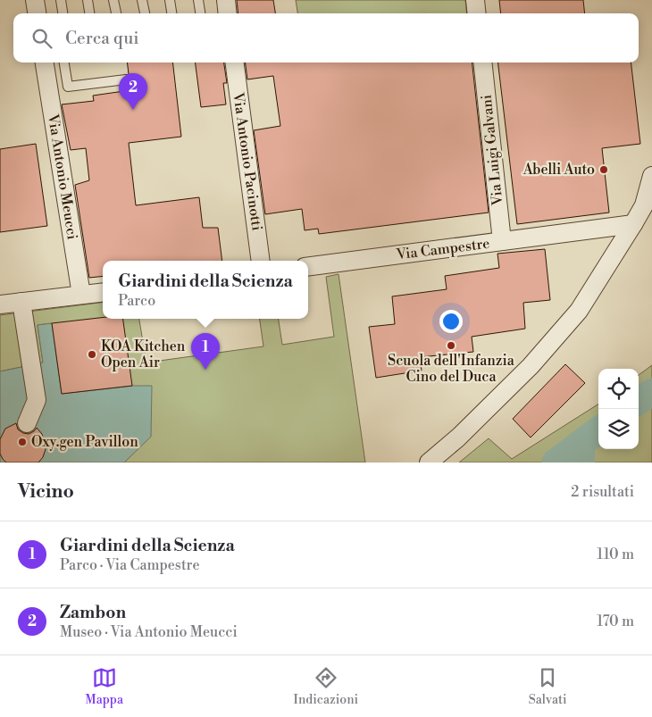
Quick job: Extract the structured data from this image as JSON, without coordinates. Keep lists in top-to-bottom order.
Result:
{
  "streets": {
    "street": [
      "Via Luigi Galvani",
      "Via Antonio Pacinotti",
      "Via Antonio Meucci",
      "Via Campestre"
    ]
  },
  "crossings": [
    ["Via Luigi Galvani", "Via Campestre"]
  ],
  "places": [
    "Abelli Auto",
    "Scuola dell'Infanzia Cino del Duca",
    "KOA Kitchen Open Air",
    "Oxy.gen Pavillon"
  ],
  "page": {
    "search": "Cerca qui",
    "pins": ["2", "1"],
    "popup": ["Giardini della Scienza", "Parco"],
    "heading": ["Vicino", "2 risultati"],
    "list": [
      {
        "mark": "1",
        "name": "Giardini della Scienza",
        "note": "Parco · Via Campestre",
        "value": "110 m"
      },
      {
        "mark": "2",
        "name": "Zambon",
        "note": "Museo · Via Antonio Meucci",
        "value": "170 m"
      }
    ],
    "nav": ["Mappa", "Indicazioni", "Salvati"]
  }
}
